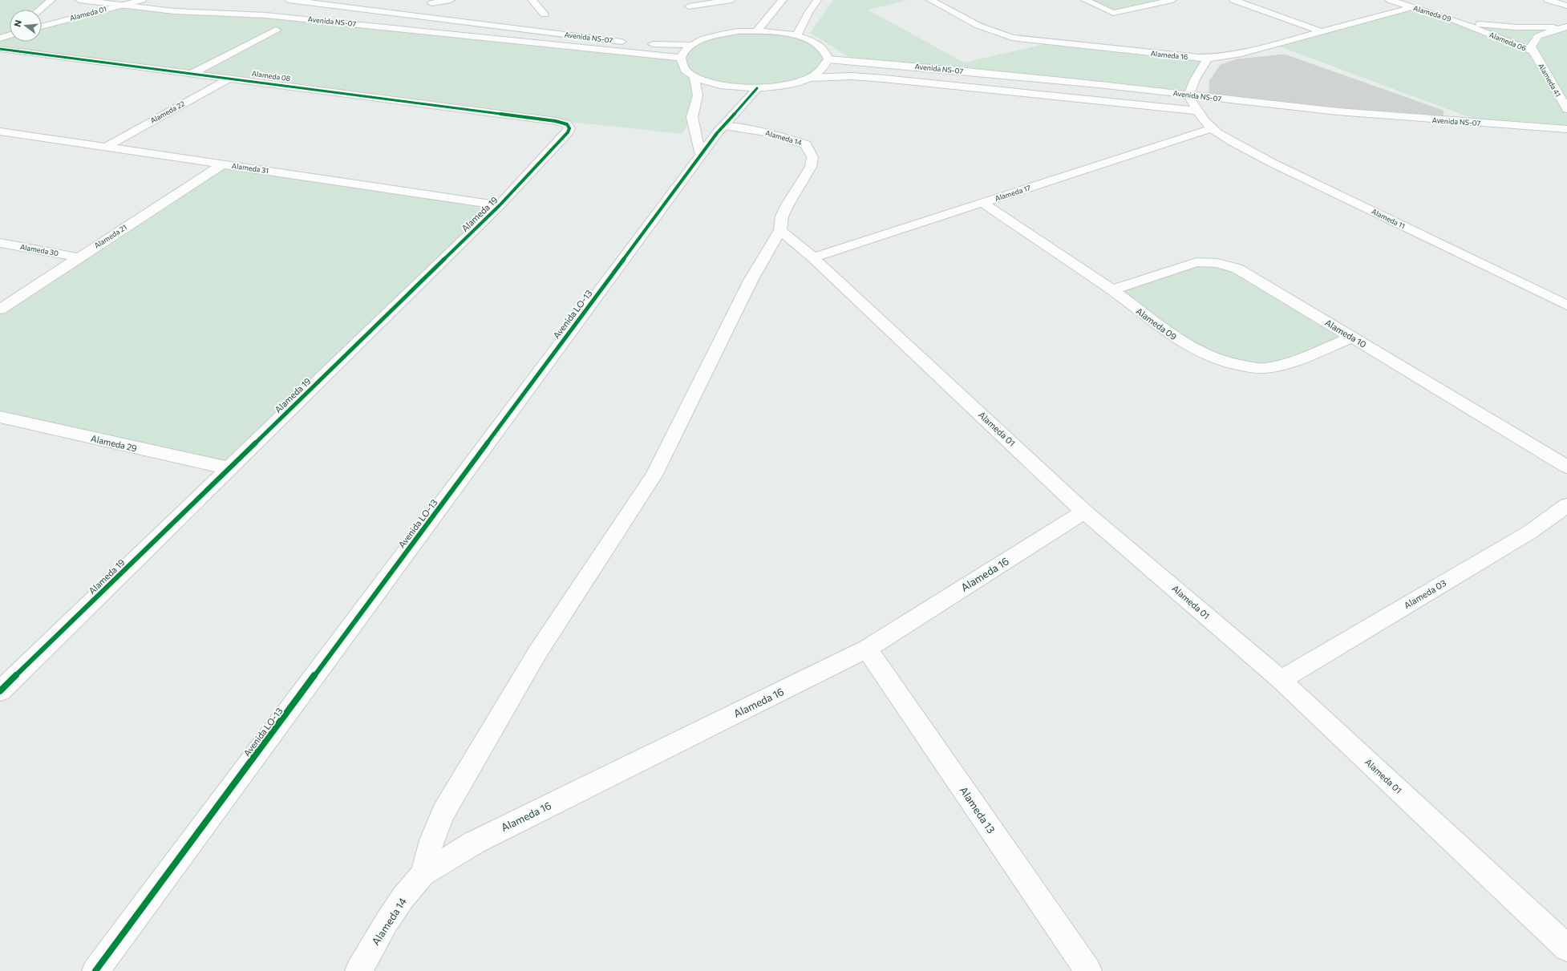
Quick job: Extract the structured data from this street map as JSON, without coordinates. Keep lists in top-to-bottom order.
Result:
{
  "streets": {
    "street": [
      "Alameda 01",
      "Alameda 09",
      "Avenida NS-07",
      "Alameda 06",
      "Alameda 16",
      "Alameda 08",
      "Alameda 41",
      "Alameda 22",
      "Alameda 14",
      "Alameda 31",
      "Alameda 17",
      "Alameda 19",
      "Alameda 11",
      "Alameda 21",
      "Alameda 30",
      "Avenida LO-13",
      "Alameda 10",
      "Alameda 29",
      "Alameda 03",
      "Alameda 13"
    ]
  },
  "crossings": [
    ["Alameda 01", "Avenida NS-07"],
    ["Alameda 01", "Alameda 16"],
    ["Alameda 01", "Alameda 14"],
    ["Alameda 01", "Alameda 17"],
    ["Alameda 01", "Alameda 03"],
    ["Alameda 09", "Alameda 06"],
    ["Alameda 09", "Alameda 16"],
    ["Alameda 09", "Alameda 17"],
    ["Alameda 09", "Alameda 10"],
    ["Avenida NS-07", "Alameda 11"],
    ["Alameda 06", "Alameda 41"],
    ["Alameda 16", "Alameda 14"],
    ["Alameda 16", "Alameda 13"],
    ["Alameda 08", "Alameda 22"],
    ["Alameda 08", "Alameda 19"],
    ["Alameda 22", "Alameda 31"],
    ["Alameda 14", "Avenida LO-13"],
    ["Alameda 31", "Alameda 19"],
    ["Alameda 31", "Alameda 21"],
    ["Alameda 17", "Alameda 11"],
    ["Alameda 19", "Alameda 29"],
    ["Alameda 21", "Alameda 30"]
  ],
  "north": "left"
}
